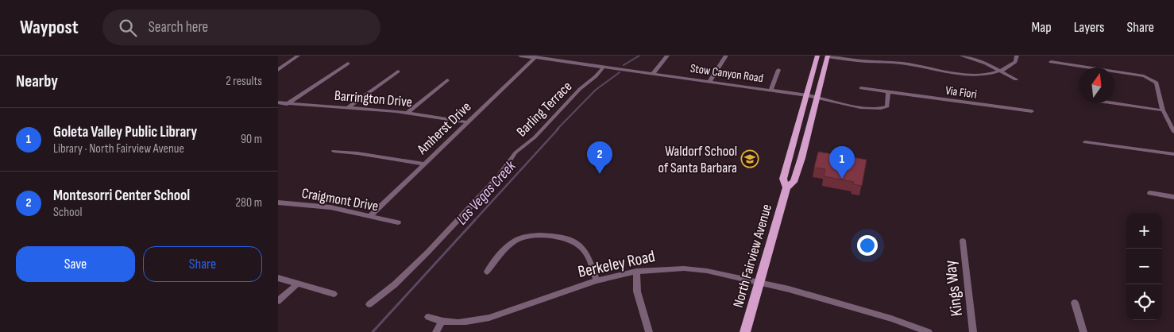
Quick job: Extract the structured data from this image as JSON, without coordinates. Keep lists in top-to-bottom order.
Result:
{
  "streets": {
    "main road": ["North Fairview Avenue"],
    "street": [
      "Stow Canyon Road",
      "Via Fiori",
      "Barrington Drive",
      "Barling Terrace",
      "Amherst Drive",
      "Craigmont Drive",
      "Berkeley Road",
      "Kings Way"
    ]
  },
  "crossings": [
    ["Stow Canyon Road", "Via Fiori"],
    ["Stow Canyon Road", "Barling Terrace"],
    ["Stow Canyon Road", "Amherst Drive"],
    ["Stow Canyon Road", "North Fairview Avenue"],
    ["Barrington Drive", "Amherst Drive"],
    ["Amherst Drive", "Craigmont Drive"],
    ["North Fairview Avenue", "Berkeley Road"]
  ],
  "water": ["Las Vegas Creek"],
  "places": {
    "school or university": ["Waldorf School of Santa Barbara"]
  },
  "north": "top",
  "page": {
    "header": "Waypost",
    "search": "Search here",
    "nav": ["Map", "Layers", "Share"],
    "heading": ["Nearby", "2 results"],
    "list": [
      {
        "mark": "1",
        "name": "Goleta Valley Public Library",
        "note": "Library · North Fairview Avenue",
        "value": "90 m"
      },
      {
        "mark": "2",
        "name": "Montesorri Center School",
        "note": "School",
        "value": "280 m"
      }
    ],
    "pins": ["2", "1"],
    "map_buttons": ["+", "−"],
    "buttons": ["Save", "Share"]
  }
}
